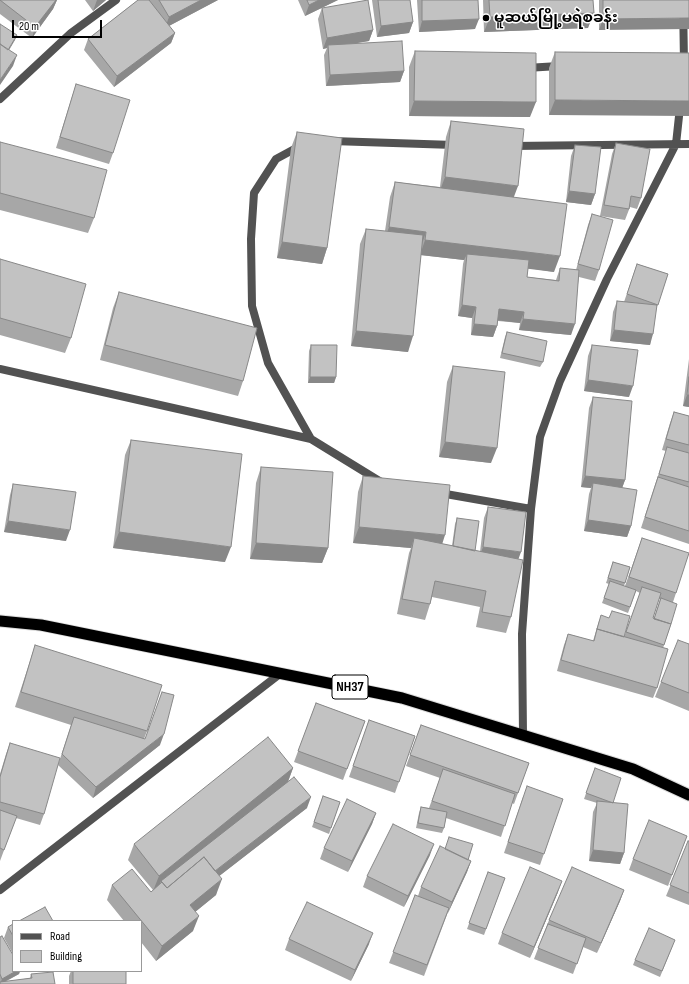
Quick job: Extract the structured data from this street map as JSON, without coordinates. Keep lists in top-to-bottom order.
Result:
{
  "streets": {
    "highway": ["NH37"]
  },
  "places": ["မူဆယ်မြို့မရဲစခန်း"],
  "legend": ["Road", "Building"],
  "scale_bar": "20 m"
}
